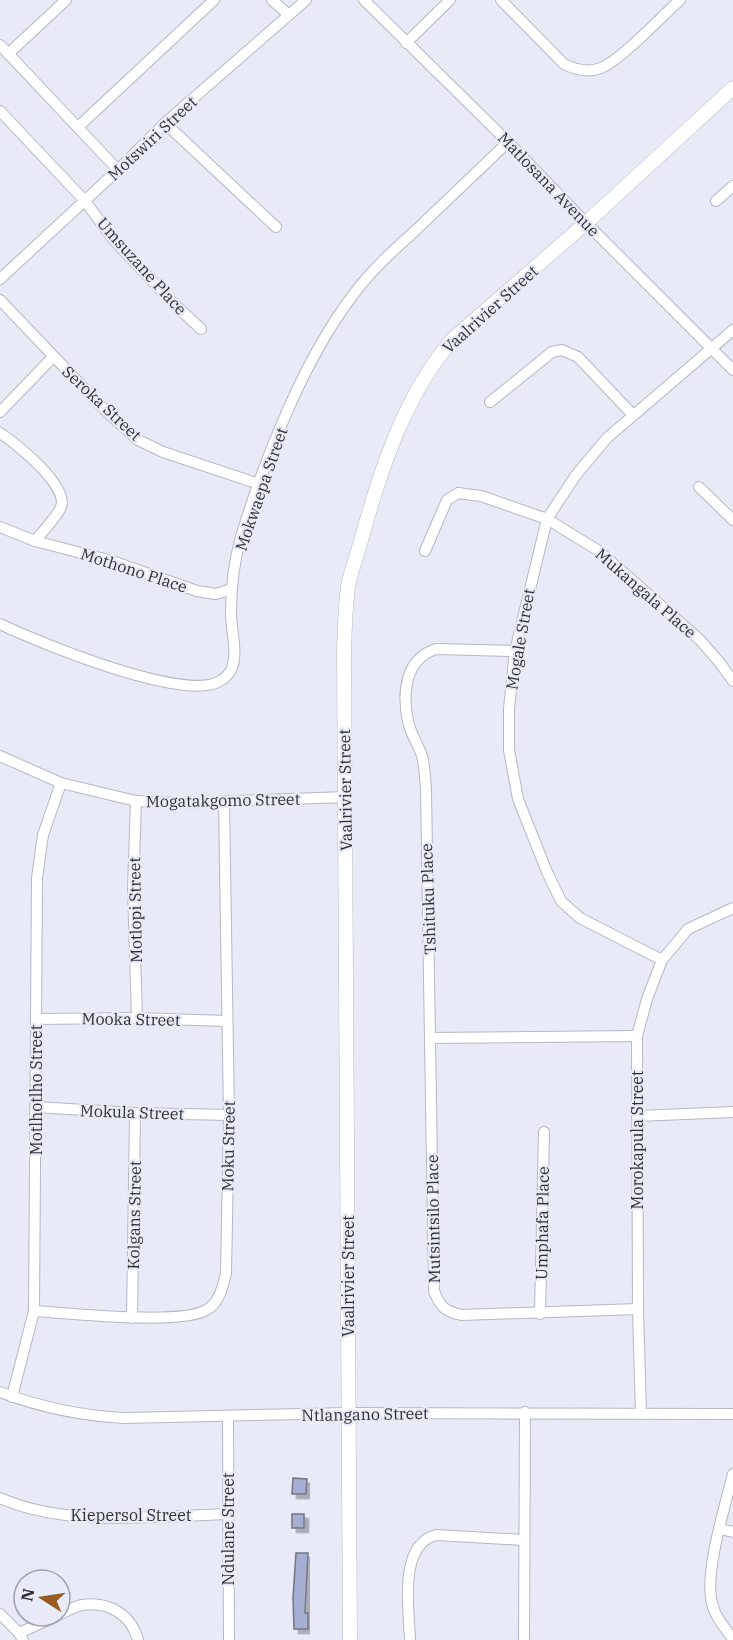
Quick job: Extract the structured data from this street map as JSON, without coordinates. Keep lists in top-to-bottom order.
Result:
{
  "streets": {
    "street": [
      "Motswiri Street",
      "Matlosana Avenue",
      "Umsuzane Place",
      "Vaalrivier Street",
      "Seroka Street",
      "Mokwaepa Street",
      "Mothono Place",
      "Mukangala Place",
      "Mogale Street",
      "Mogatakgomo Street",
      "Tshituku Place",
      "Motlopi Street",
      "Mooka Street",
      "Motlhotlho Street",
      "Mokula Street",
      "Morokapula Street",
      "Moku Street",
      "Kolgans Street",
      "Mutsintsilo Place",
      "Umphafa Place",
      "Ntlangano Street",
      "Kiepersol Street",
      "Ndulane Street"
    ]
  },
  "crossings": [
    ["Motswiri Street", "Umsuzane Place"],
    ["Matlosana Avenue", "Vaalrivier Street"],
    ["Matlosana Avenue", "Mokwaepa Street"],
    ["Matlosana Avenue", "Mogale Street"],
    ["Vaalrivier Street", "Mogatakgomo Street"],
    ["Vaalrivier Street", "Ntlangano Street"],
    ["Seroka Street", "Mokwaepa Street"],
    ["Mokwaepa Street", "Mothono Place"],
    ["Mukangala Place", "Mogale Street"],
    ["Mogale Street", "Tshituku Place"],
    ["Mogale Street", "Morokapula Street"],
    ["Mogatakgomo Street", "Motlopi Street"],
    ["Mogatakgomo Street", "Motlhotlho Street"],
    ["Mogatakgomo Street", "Moku Street"],
    ["Tshituku Place", "Mutsintsilo Place"],
    ["Motlopi Street", "Mooka Street"],
    ["Mooka Street", "Motlhotlho Street"],
    ["Mooka Street", "Moku Street"],
    ["Motlhotlho Street", "Mokula Street"],
    ["Motlhotlho Street", "Moku Street"],
    ["Motlhotlho Street", "Ntlangano Street"],
    ["Mokula Street", "Moku Street"],
    ["Mokula Street", "Kolgans Street"],
    ["Morokapula Street", "Mutsintsilo Place"],
    ["Morokapula Street", "Ntlangano Street"],
    ["Moku Street", "Kolgans Street"],
    ["Mutsintsilo Place", "Umphafa Place"],
    ["Ntlangano Street", "Ndulane Street"],
    ["Kiepersol Street", "Ndulane Street"]
  ],
  "north": "left"
}
